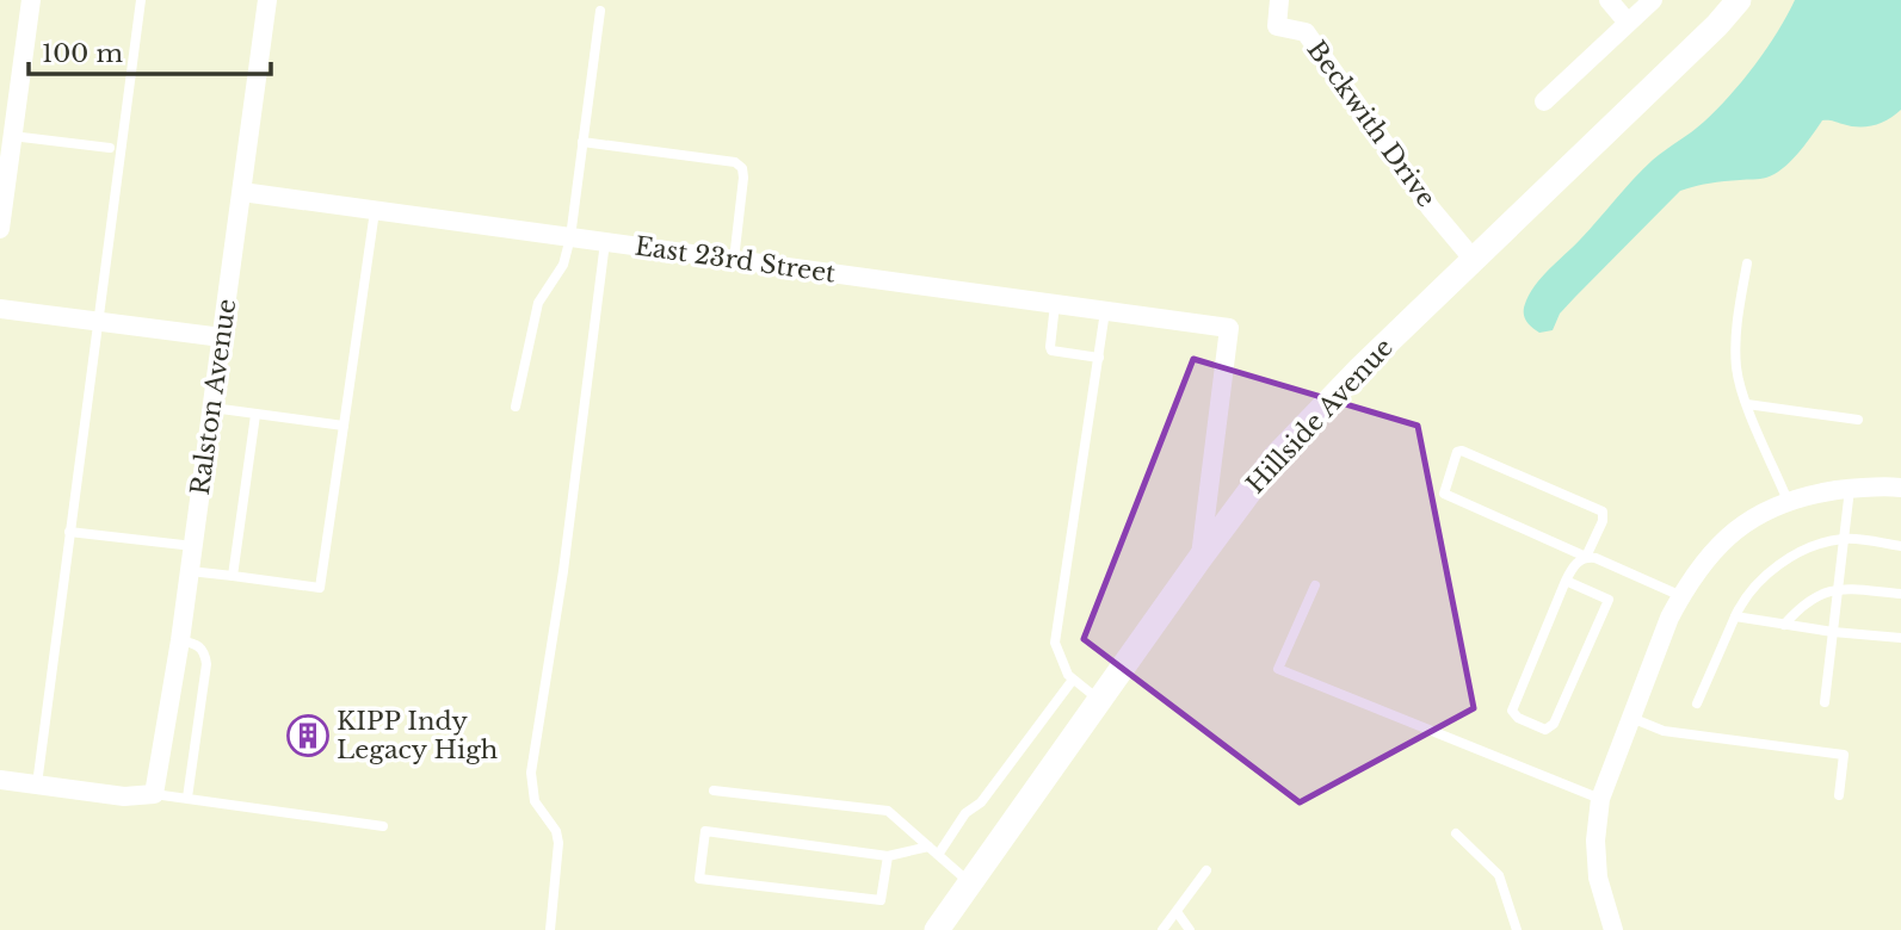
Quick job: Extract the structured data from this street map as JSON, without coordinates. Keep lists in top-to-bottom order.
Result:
{
  "streets": {
    "street": [
      "Beckwith Drive",
      "East 23rd Street",
      "Ralston Avenue",
      "Hillside Avenue"
    ]
  },
  "crossings": [
    ["Beckwith Drive", "Hillside Avenue"],
    ["East 23rd Street", "Ralston Avenue"],
    ["East 23rd Street", "Hillside Avenue"]
  ],
  "places": {
    "building": ["KIPP Indy Legacy High"]
  },
  "scale_bar": "100 m"
}
